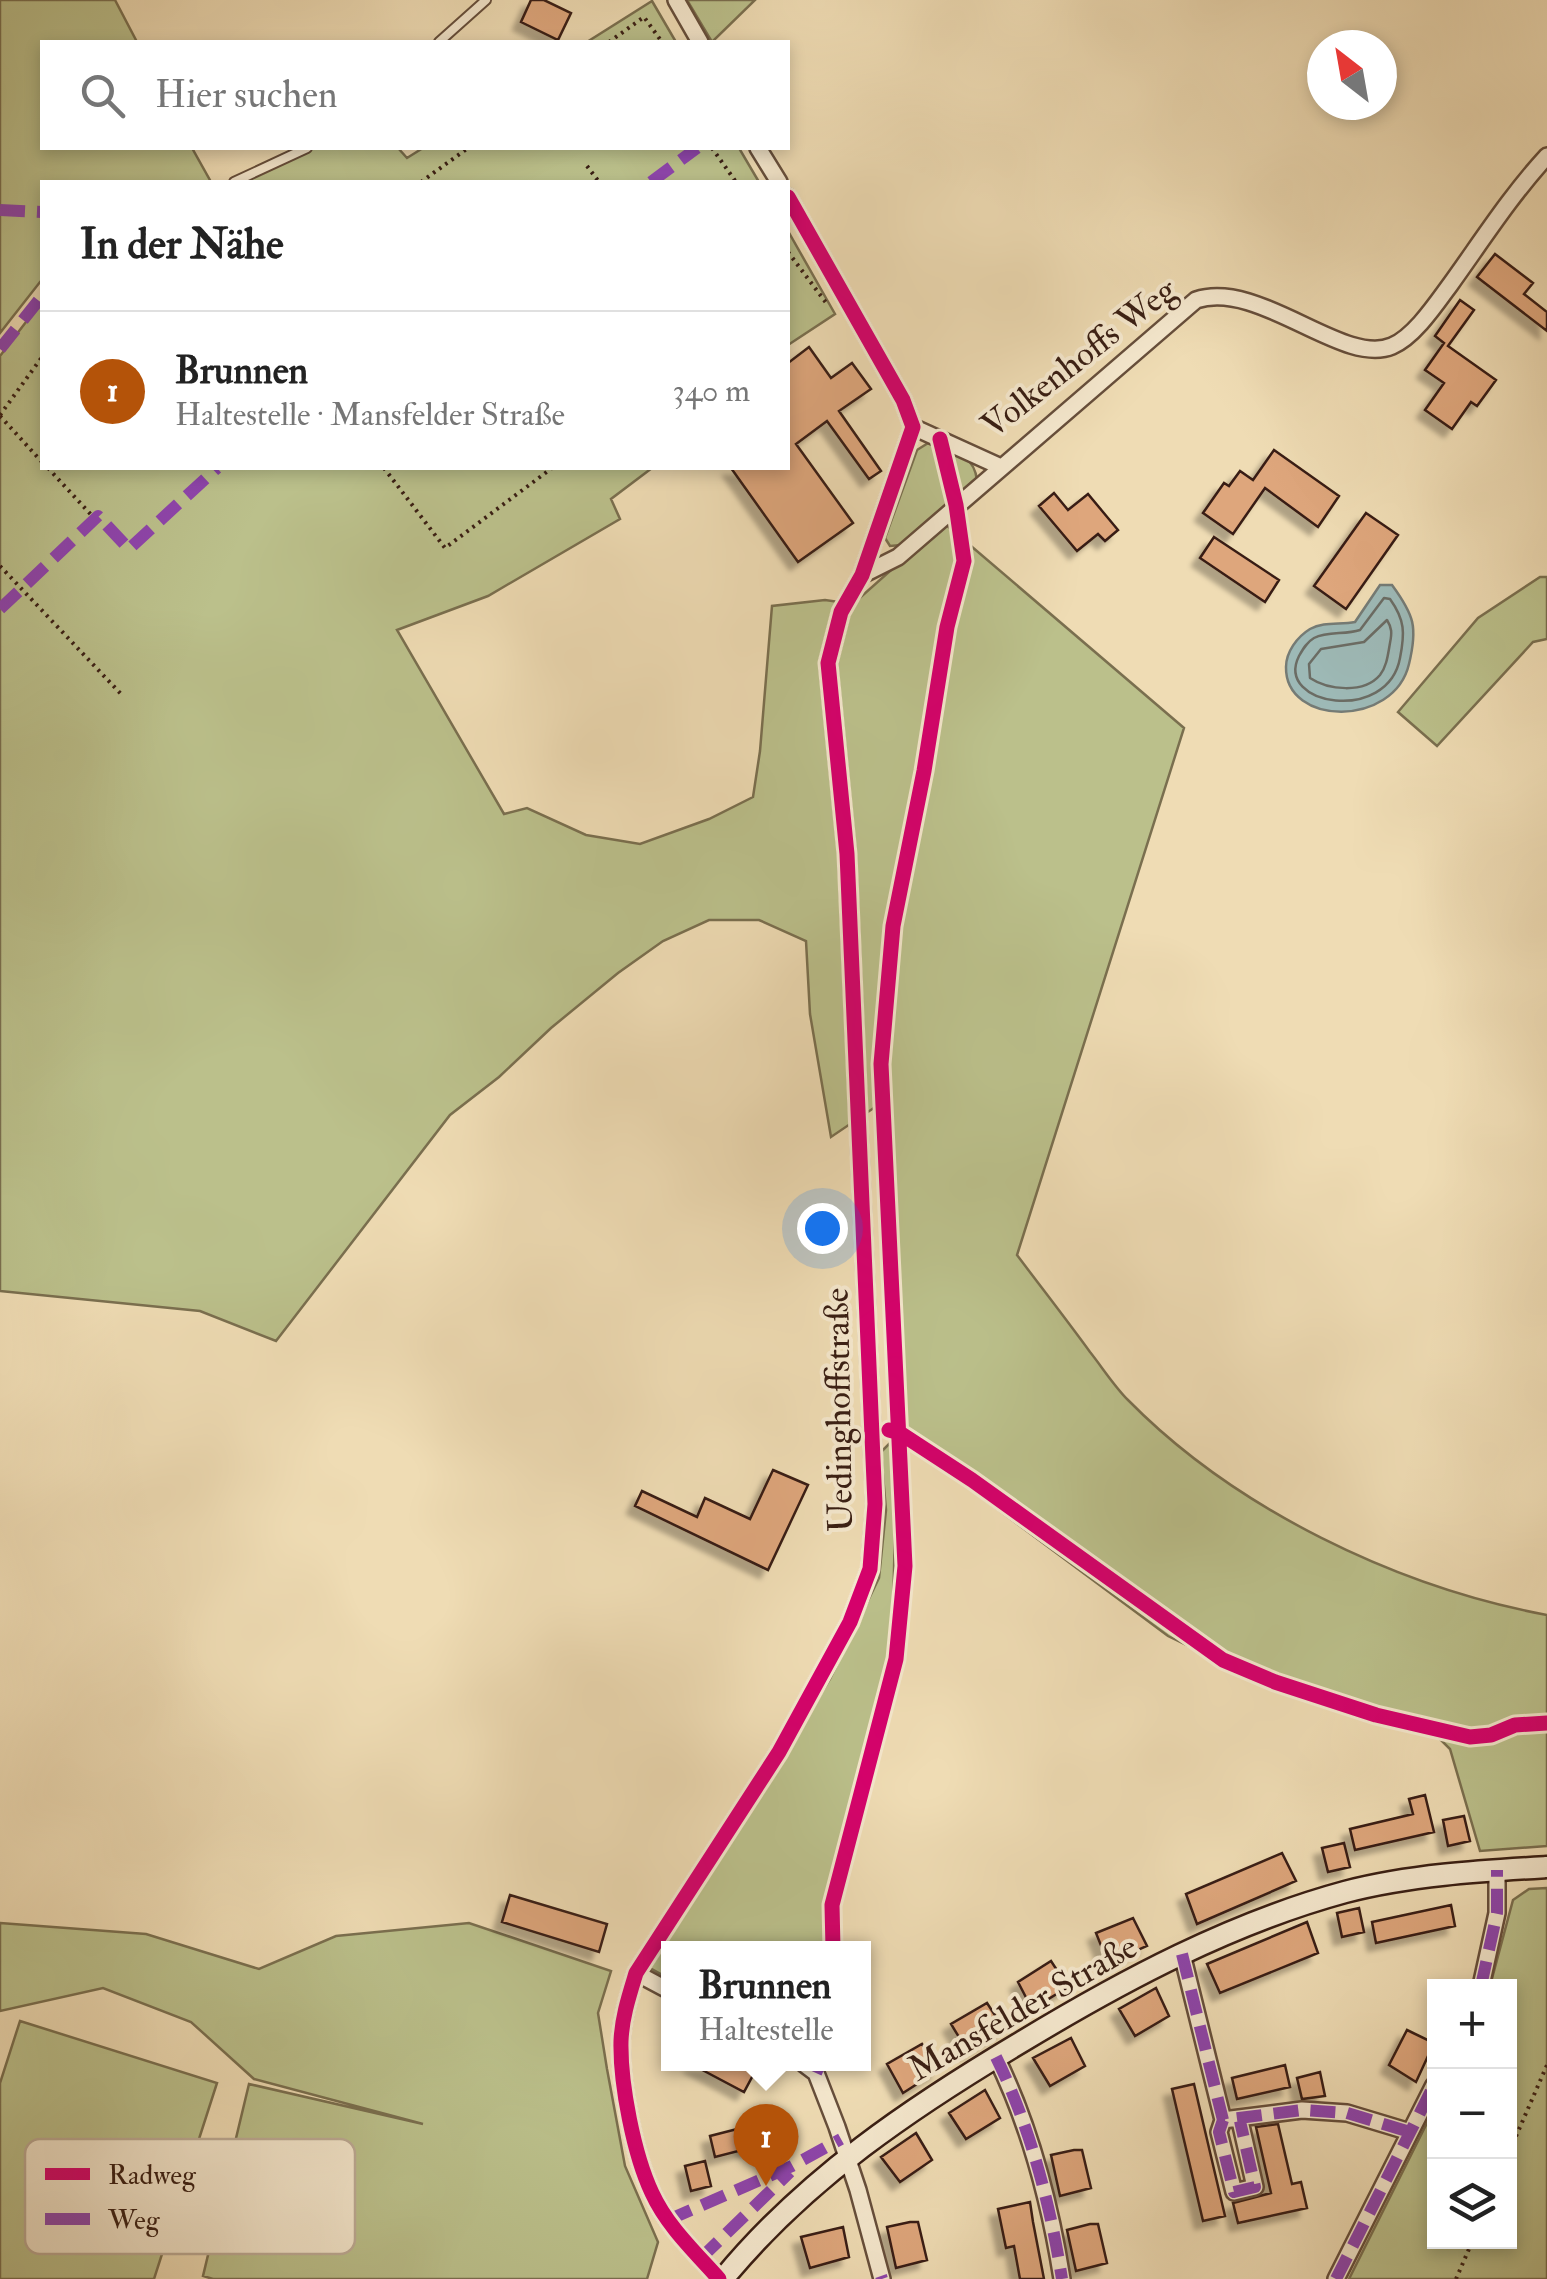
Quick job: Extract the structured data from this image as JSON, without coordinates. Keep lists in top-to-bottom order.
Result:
{
  "streets": {
    "street": ["Volkenhoffs Weg", "Uedinghoffstraße", "Mansfelder Straße"]
  },
  "crossings": [
    ["Volkenhoffs Weg", "Uedinghoffstraße"],
    ["Uedinghoffstraße", "Mansfelder Straße"]
  ],
  "legend": ["Radweg", "Weg"],
  "north": "top left",
  "page": {
    "search": "Hier suchen",
    "heading": "In der Nähe",
    "list": [
      {
        "mark": "1",
        "name": "Brunnen",
        "note": "Haltestelle · Mansfelder Straße",
        "value": "340 m"
      }
    ],
    "popup": ["Brunnen", "Haltestelle"],
    "map_buttons": ["+", "−"],
    "pins": "1"
  }
}
